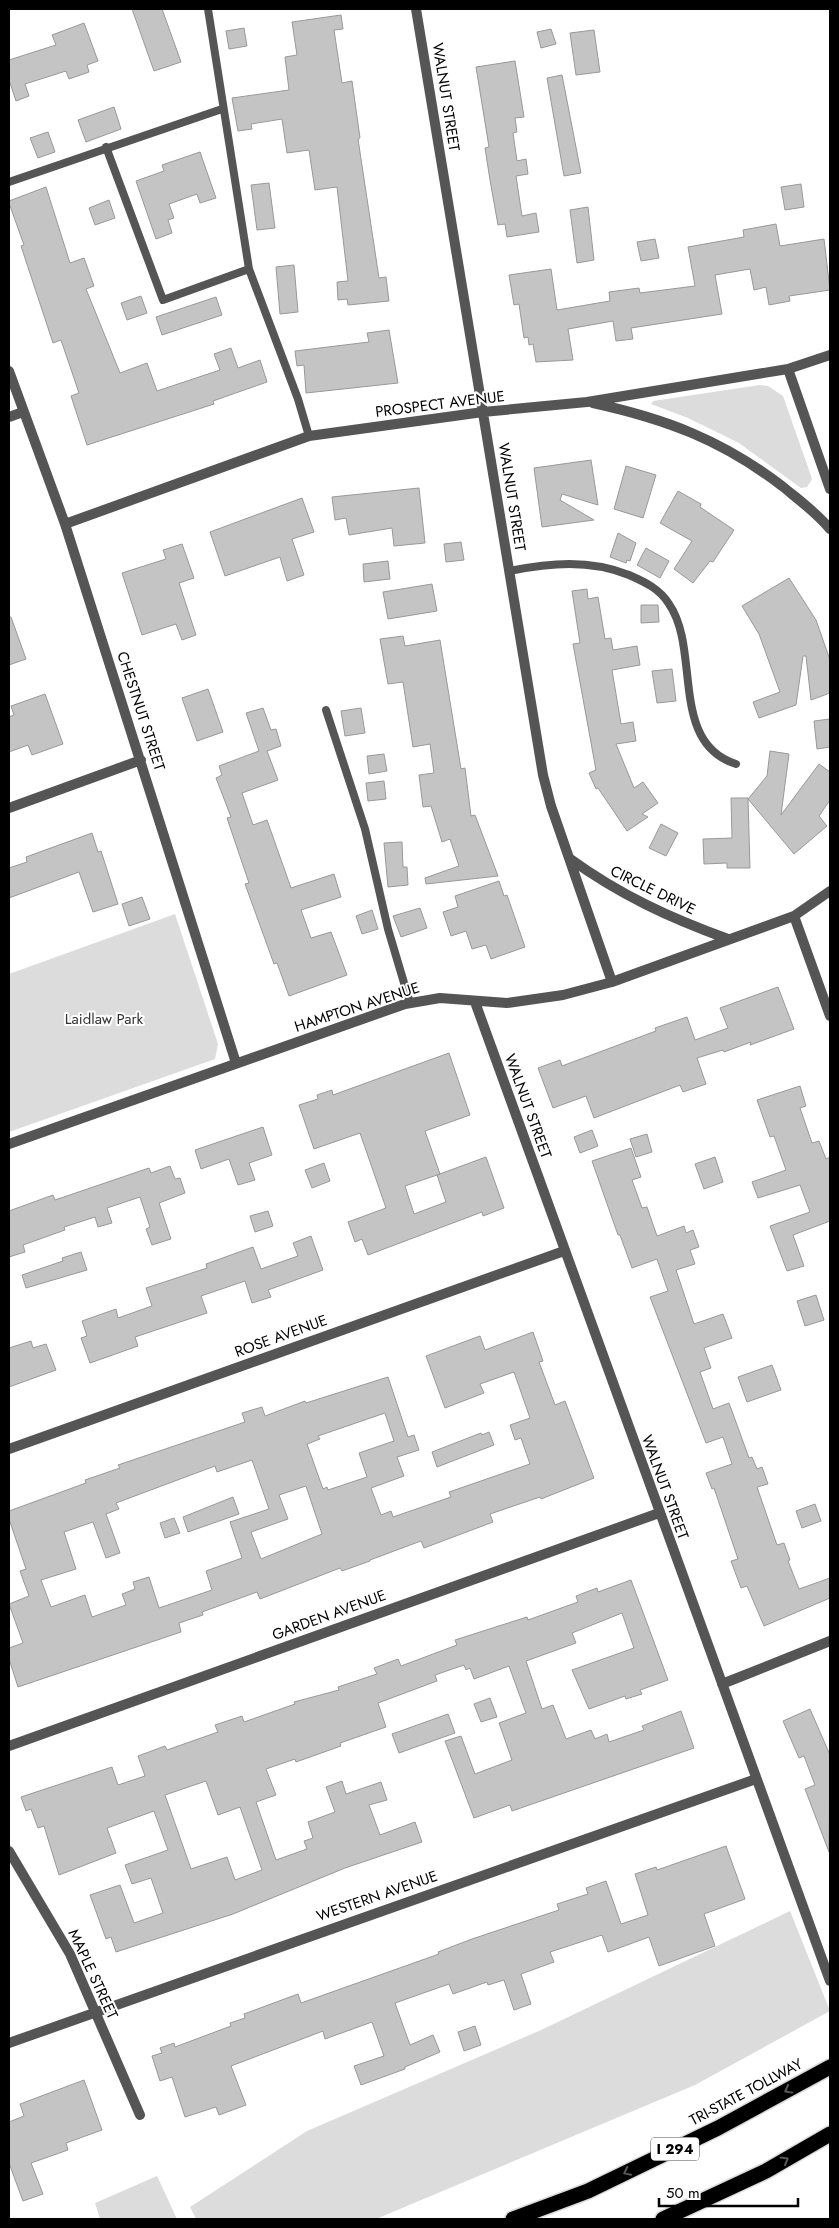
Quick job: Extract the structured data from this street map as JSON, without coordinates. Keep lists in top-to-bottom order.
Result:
{
  "streets": {
    "highway": ["TRI-STATE TOLLWAY", "I 294"],
    "street": [
      "WALNUT STREET",
      "PROSPECT AVENUE",
      "CHESTNUT STREET",
      "CIRCLE DRIVE",
      "HAMPTON AVENUE",
      "ROSE AVENUE",
      "GARDEN AVENUE",
      "WESTERN AVENUE",
      "MAPLE STREET"
    ]
  },
  "crossings": [
    ["WALNUT STREET", "PROSPECT AVENUE"],
    ["WALNUT STREET", "CIRCLE DRIVE"],
    ["WALNUT STREET", "HAMPTON AVENUE"],
    ["WALNUT STREET", "ROSE AVENUE"],
    ["WALNUT STREET", "GARDEN AVENUE"],
    ["WALNUT STREET", "WESTERN AVENUE"],
    ["PROSPECT AVENUE", "CHESTNUT STREET"],
    ["CHESTNUT STREET", "HAMPTON AVENUE"],
    ["CIRCLE DRIVE", "HAMPTON AVENUE"],
    ["WESTERN AVENUE", "MAPLE STREET"]
  ],
  "parks": ["Laidlaw Park"],
  "scale_bar": "50 m"
}
